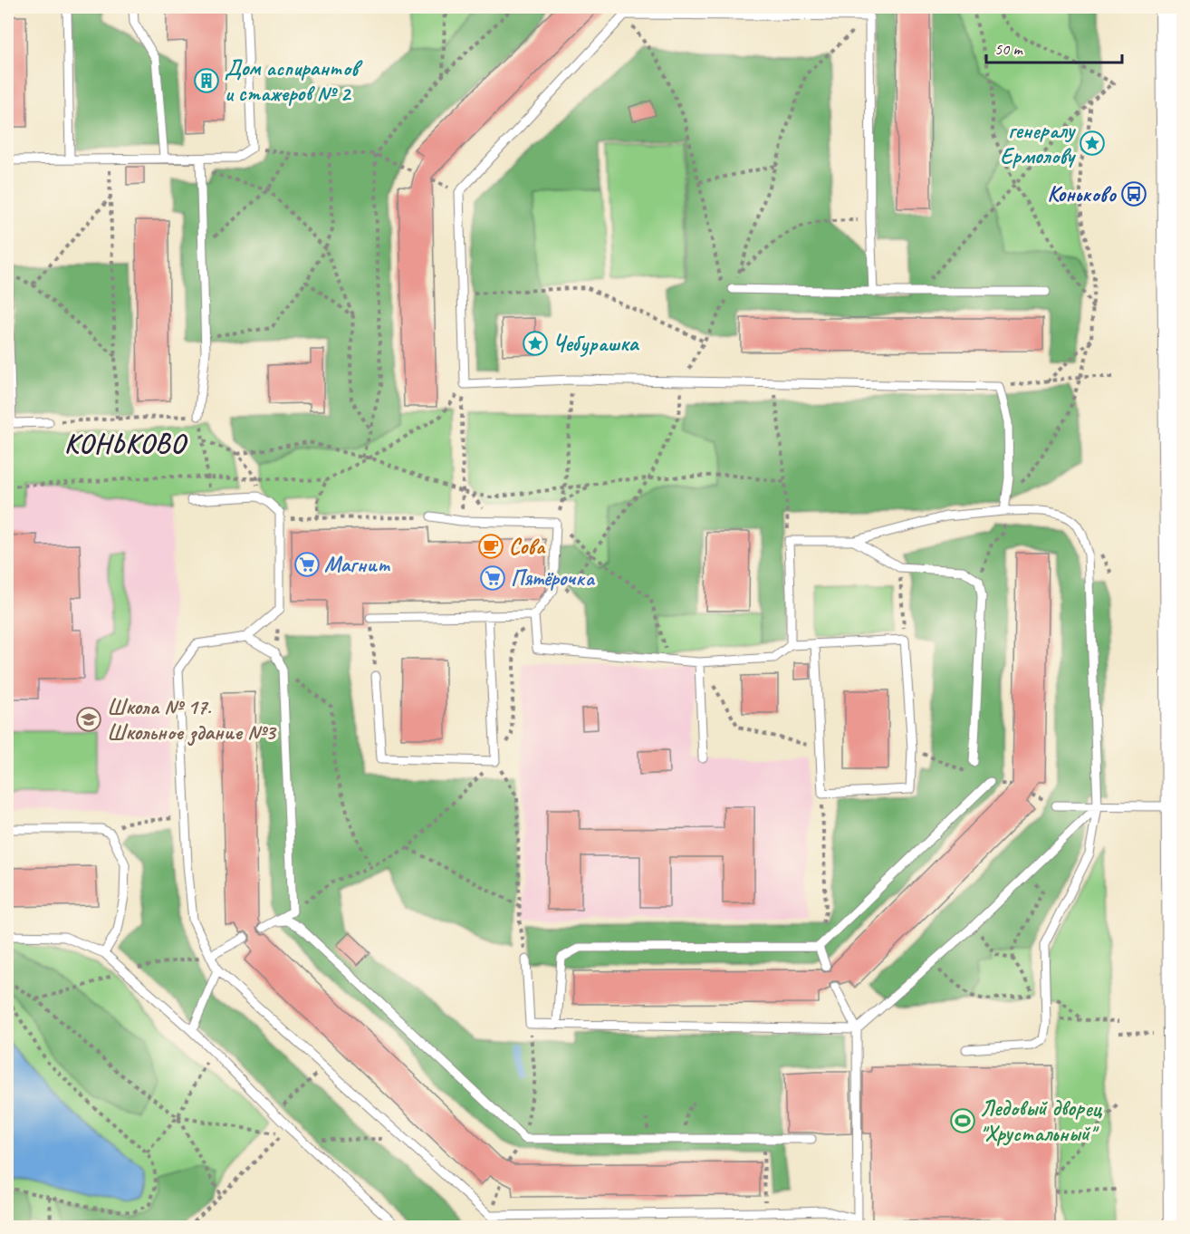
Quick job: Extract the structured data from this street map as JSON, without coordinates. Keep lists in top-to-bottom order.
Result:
{
  "districts": ["КОНЬКОВО"],
  "places": {
    "building": ["Дом аспирантов и стажеров № 2"],
    "place": ["генералу Ермолову", "Чебурашка"],
    "bus stop": ["Коньково"],
    "cafe": ["Сова"],
    "supermarket": ["Магнит", "Пятёрочка"],
    "school or university": ["Школа № 17. Школьное здание №3"],
    "sports": ["Ледовый дворец \"Хрустальный\""]
  },
  "scale_bar": "50 m"
}
